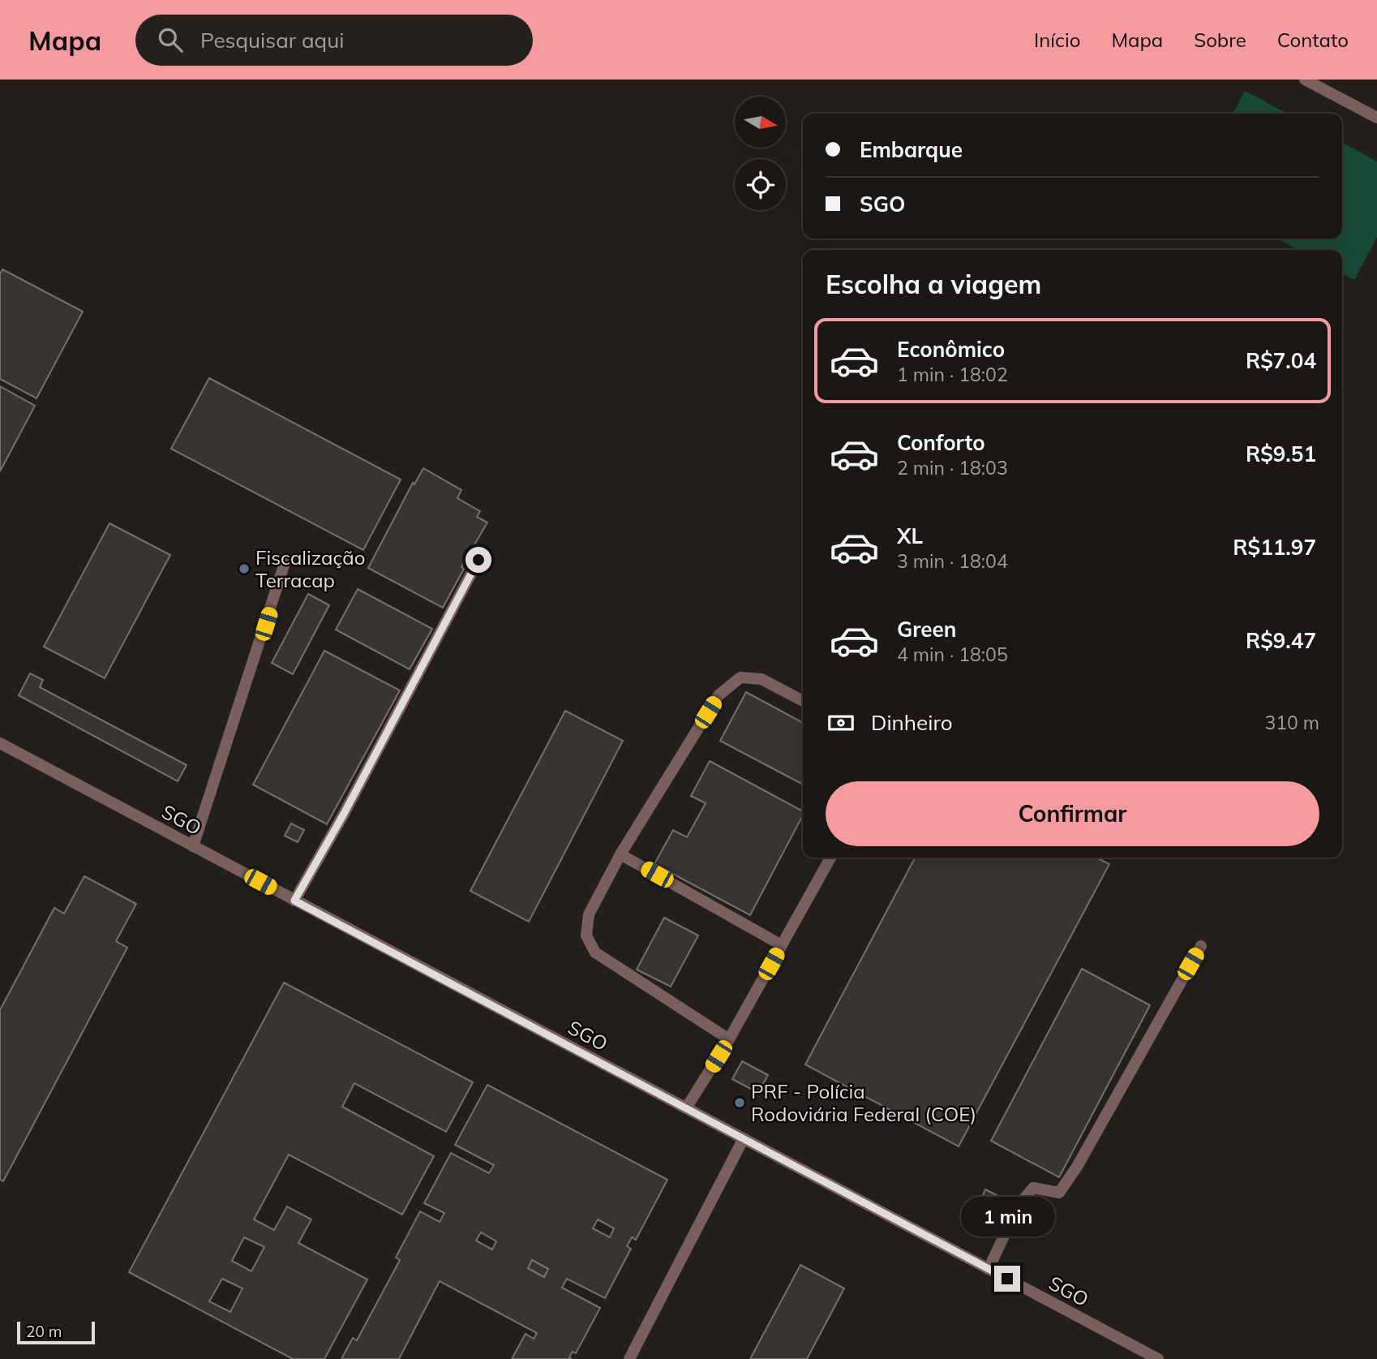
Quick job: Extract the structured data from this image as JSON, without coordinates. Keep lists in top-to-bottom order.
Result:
{
  "streets": {
    "lane": ["SGO"]
  },
  "places": ["Fiscalização Terracap", "PRF - Polícia Rodoviária Federal (COE)"],
  "scale_bar": "20 m",
  "north": "right",
  "page": {
    "header": "Mapa",
    "search": "Pesquisar aqui",
    "nav": [
      "Início",
      "Mapa",
      "Sobre",
      "Contato"
    ],
    "banner": ["Embarque", "SGO"],
    "heading": "Escolha a viagem",
    "list": [
      {
        "name": "Econômico",
        "note": "1 min · 18:02",
        "value": "R$7.04"
      },
      {
        "name": "Conforto",
        "note": "2 min · 18:03",
        "value": "R$9.51"
      },
      {
        "name": "XL",
        "note": "3 min · 18:04",
        "value": "R$11.97"
      },
      {
        "name": "Green",
        "note": "4 min · 18:05",
        "value": "R$9.47"
      }
    ],
    "pay": ["Dinheiro", "310 m"],
    "buttons": "Confirmar",
    "bubble": "1 min",
    "scale": "20 m"
  }
}
